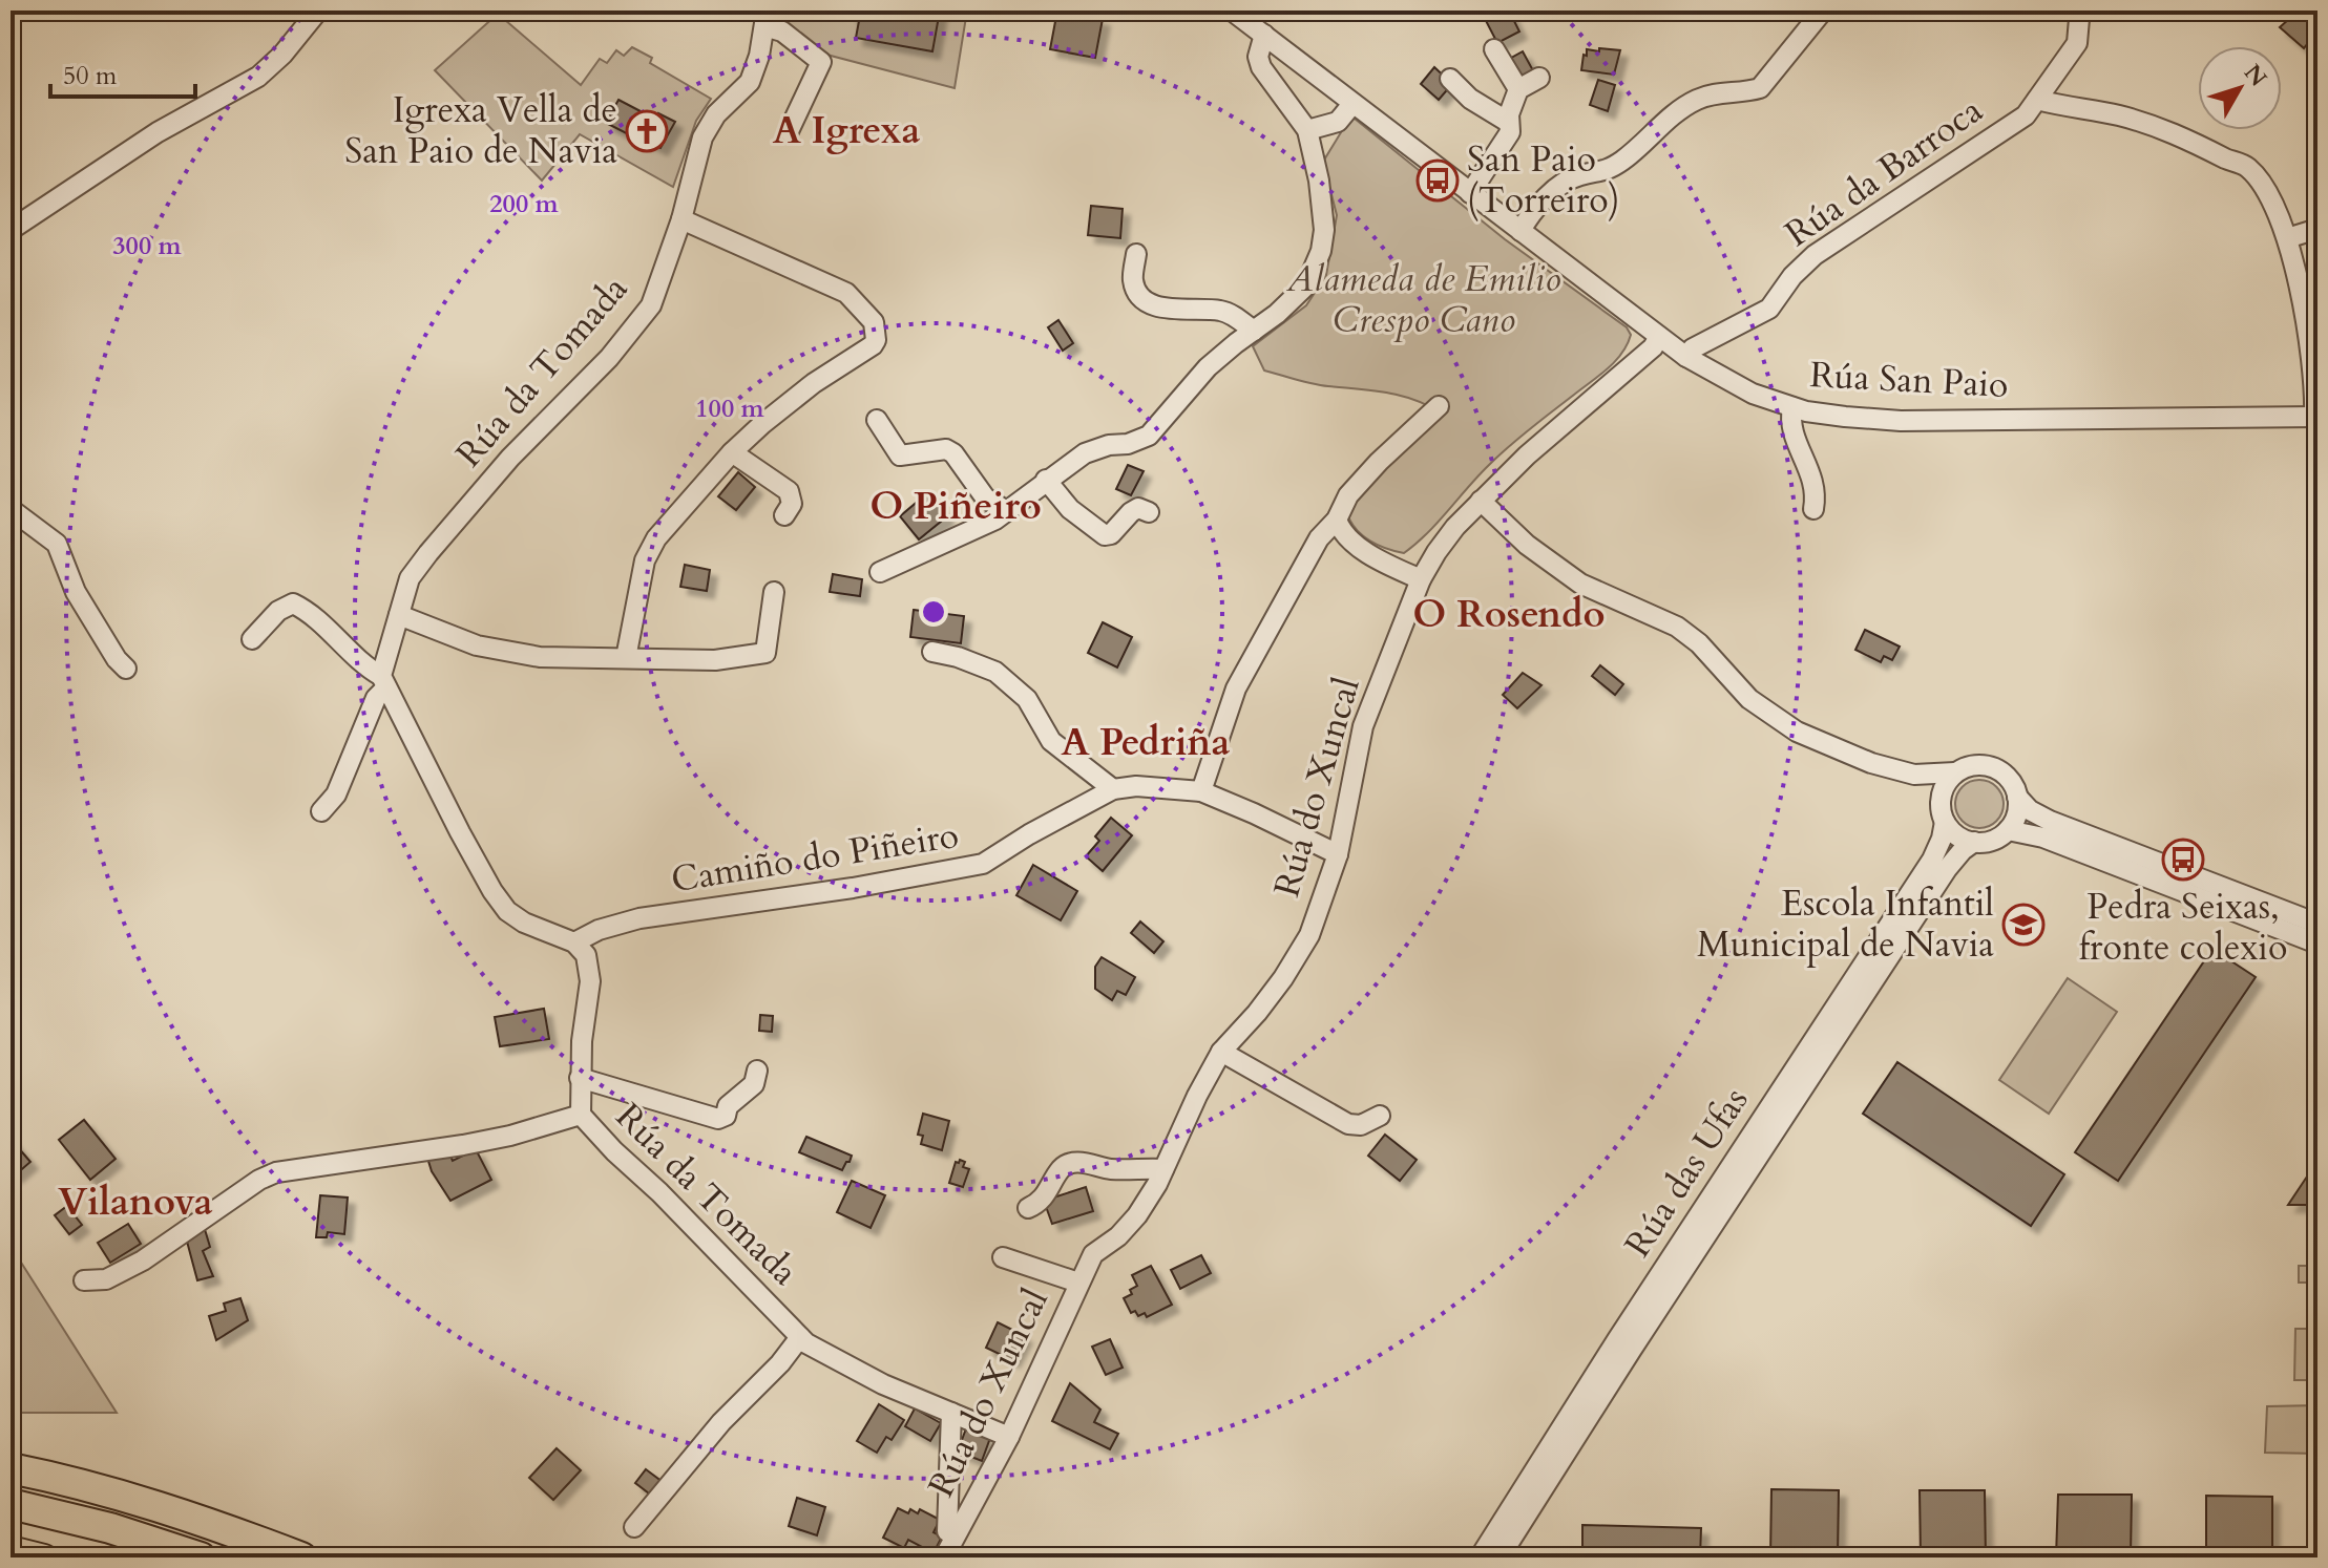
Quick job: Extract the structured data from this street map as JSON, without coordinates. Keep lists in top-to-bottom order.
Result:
{
  "streets": {
    "street": [
      "Rúa da Barroca",
      "Rúa da Tomada",
      "Rúa San Paio",
      "Rúa do Xuncal",
      "Camiño do Piñeiro",
      "Rúa das Ufas"
    ]
  },
  "crossings": [
    ["Rúa da Barroca", "Rúa San Paio"],
    ["Rúa da Tomada", "Rúa do Xuncal"],
    ["Rúa da Tomada", "Camiño do Piñeiro"],
    ["Rúa San Paio", "Rúa do Xuncal"],
    ["Rúa do Xuncal", "Camiño do Piñeiro"]
  ],
  "districts": [
    "A Igrexa",
    "O Piñeiro",
    "O Rosendo",
    "A Pedriña",
    "Vilanova"
  ],
  "parks": ["Alameda de Emilio Crespo Cano"],
  "places": {
    "church": ["Igrexa Vella de San Paio de Navia"],
    "bus stop": ["San Paio (Torreiro)", "Pedra Seixas, fronte colexio"],
    "school or university": ["Escola Infantil Municipal de Navia"]
  },
  "scale_bar": "50 m",
  "north": "top right",
  "rings": ["200 m", "300 m", "100 m"]
}
